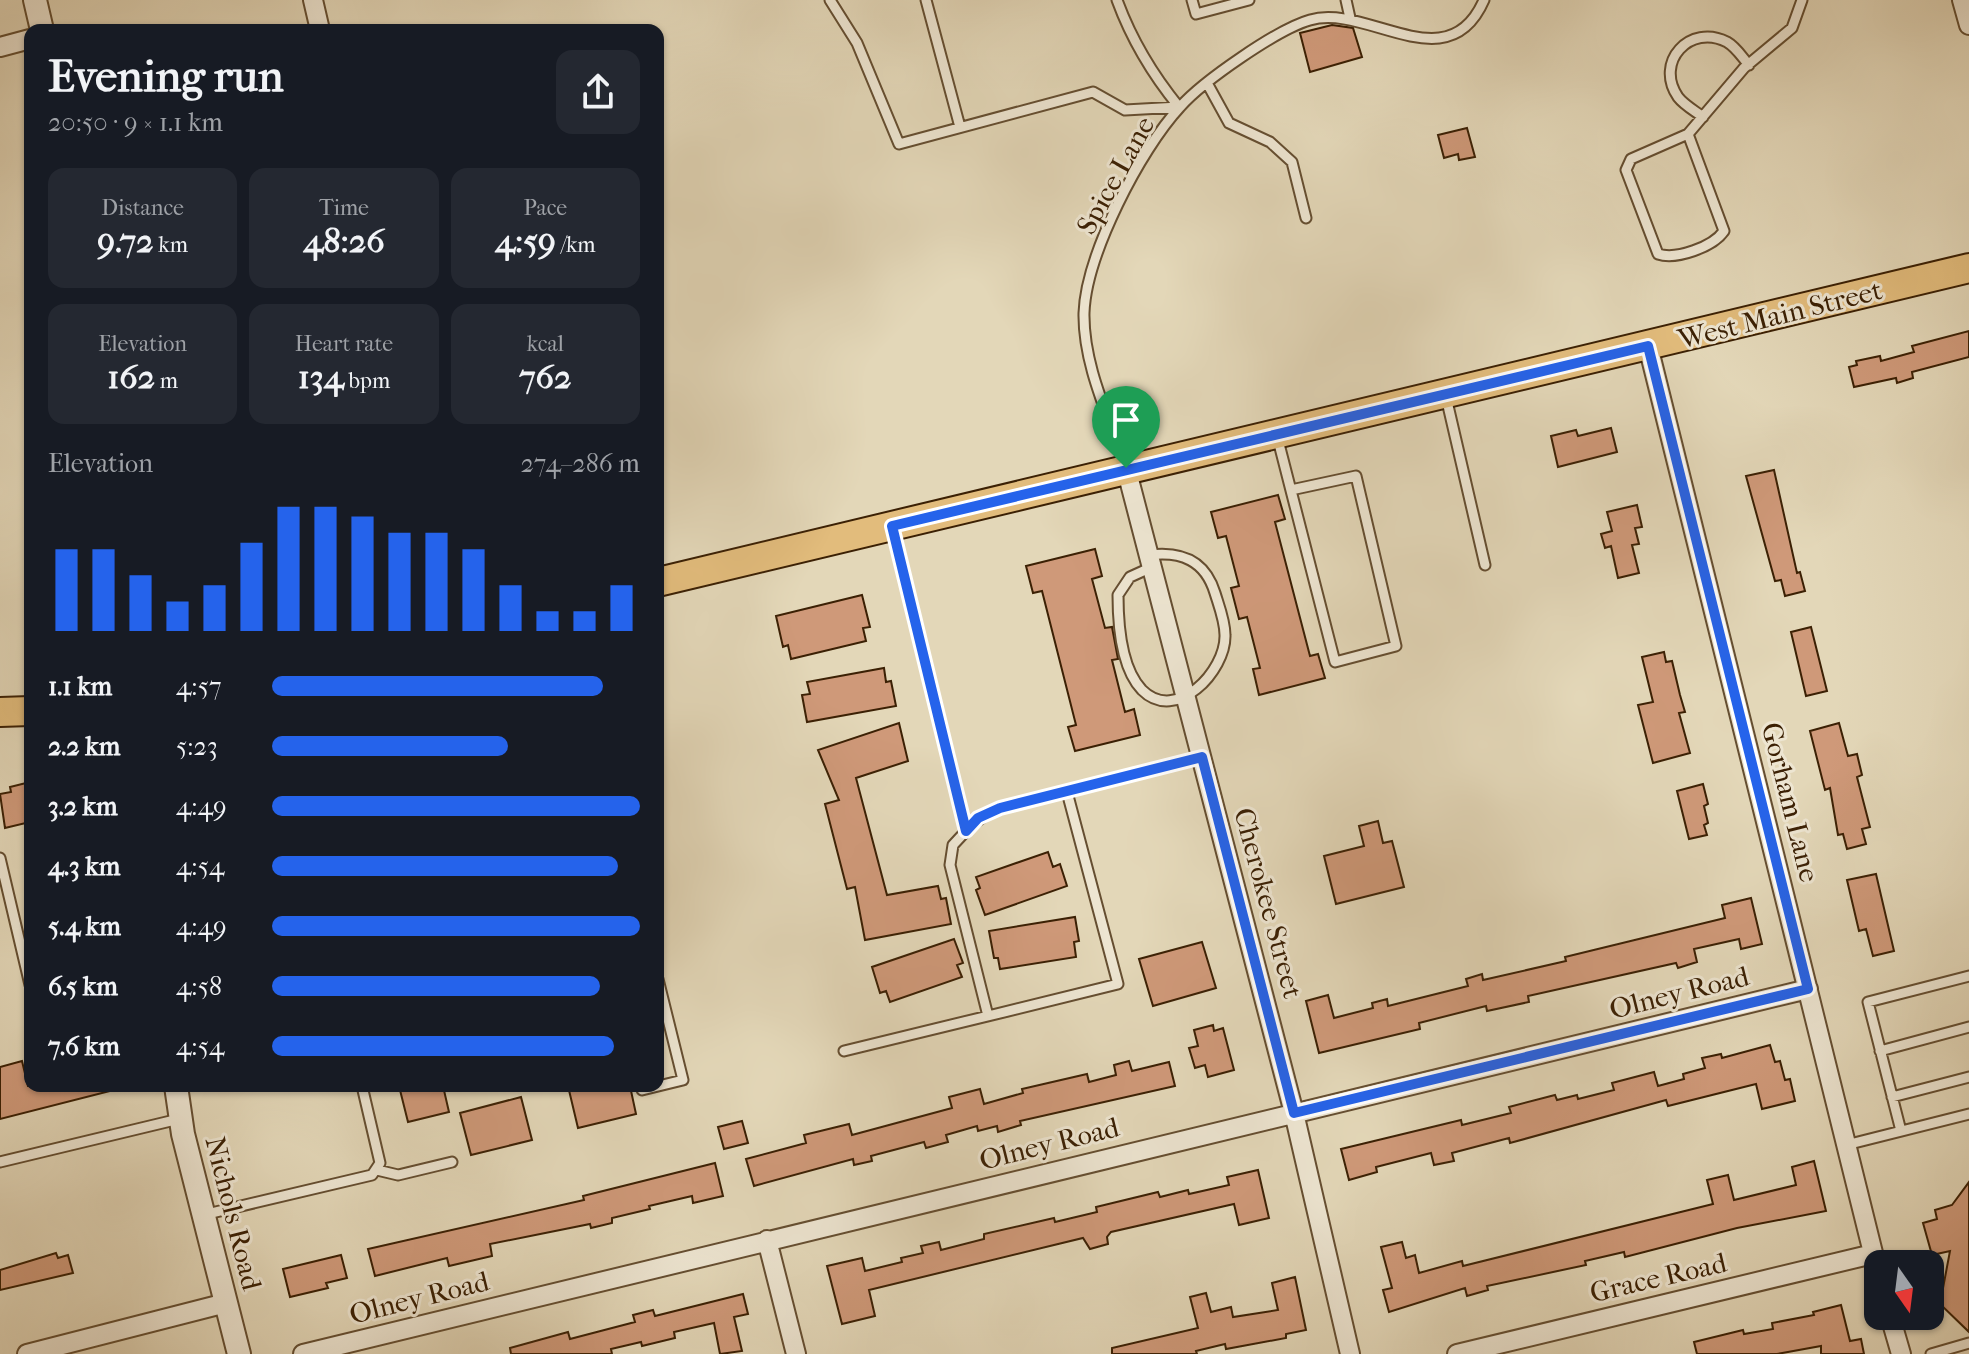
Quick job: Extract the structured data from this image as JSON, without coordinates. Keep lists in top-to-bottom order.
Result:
{
  "streets": {
    "main road": ["West Main Street"],
    "street": [
      "Gorham Lane",
      "Cherokee Street",
      "Olney Road",
      "Nichols Road",
      "Grace Road"
    ],
    "lane": ["Spice Lane"]
  },
  "crossings": [
    ["Spice Lane", "West Main Street"],
    ["Spice Lane", "Cherokee Street"],
    ["West Main Street", "Gorham Lane"],
    ["West Main Street", "Cherokee Street"],
    ["Gorham Lane", "Olney Road"],
    ["Cherokee Street", "Olney Road"]
  ],
  "north": "bottom",
  "page": {
    "heading": ["Evening run", "20:50 · 9 × 1.1 km"],
    "stats": [
      ["Distance", "9.72 km"],
      ["Time", "48:26"],
      ["Pace", "4:59 /km"],
      ["Elevation", "162 m"],
      ["Heart rate", "134 bpm"],
      ["kcal", "762"]
    ],
    "chart": ["Elevation", "274–286 m"],
    "list": [
      {
        "name": "1.1 km",
        "note": "4:57"
      },
      {
        "name": "2.2 km",
        "note": "5:23"
      },
      {
        "name": "3.2 km",
        "note": "4:49"
      },
      {
        "name": "4.3 km",
        "note": "4:54"
      },
      {
        "name": "5.4 km",
        "note": "4:49"
      },
      {
        "name": "6.5 km",
        "note": "4:58"
      },
      {
        "name": "7.6 km",
        "note": "4:54"
      }
    ]
  }
}
